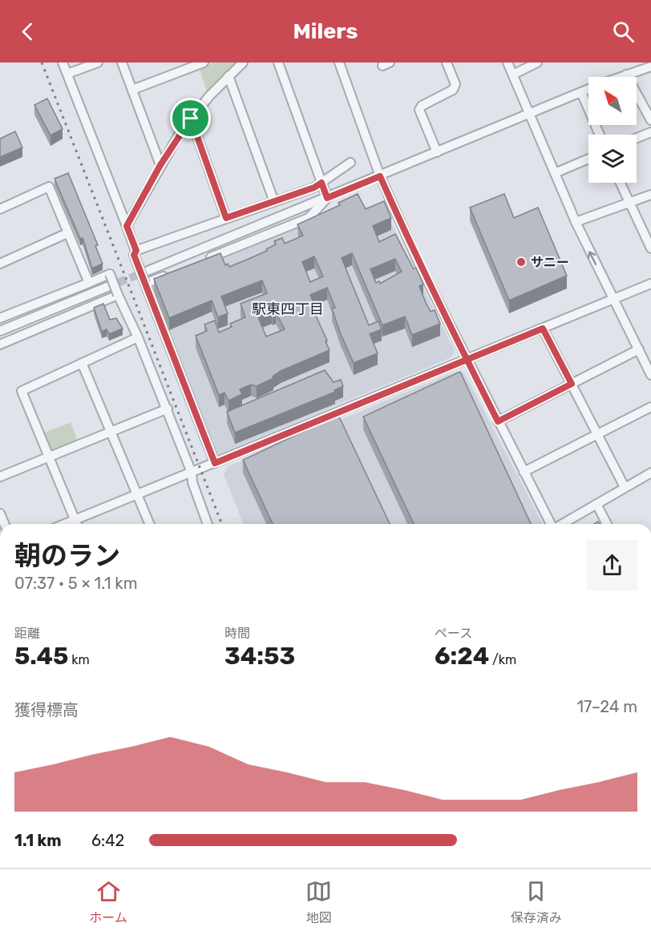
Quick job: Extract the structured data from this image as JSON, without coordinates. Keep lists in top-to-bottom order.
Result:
{
  "districts": ["駅東四丁目"],
  "places": ["サニー"],
  "north": "top left",
  "page": {
    "header": "Milers",
    "heading": ["朝のラン", "07:37 · 5 × 1.1 km"],
    "stats": [
      ["距離", "5.45 km"],
      ["時間", "34:53"],
      ["ペース", "6:24 /km"]
    ],
    "chart": ["獲得標高", "17–24 m"],
    "list": [
      {
        "name": "1.1 km",
        "note": "6:42"
      }
    ],
    "tabs": ["ホーム", "地図", "保存済み"]
  }
}
